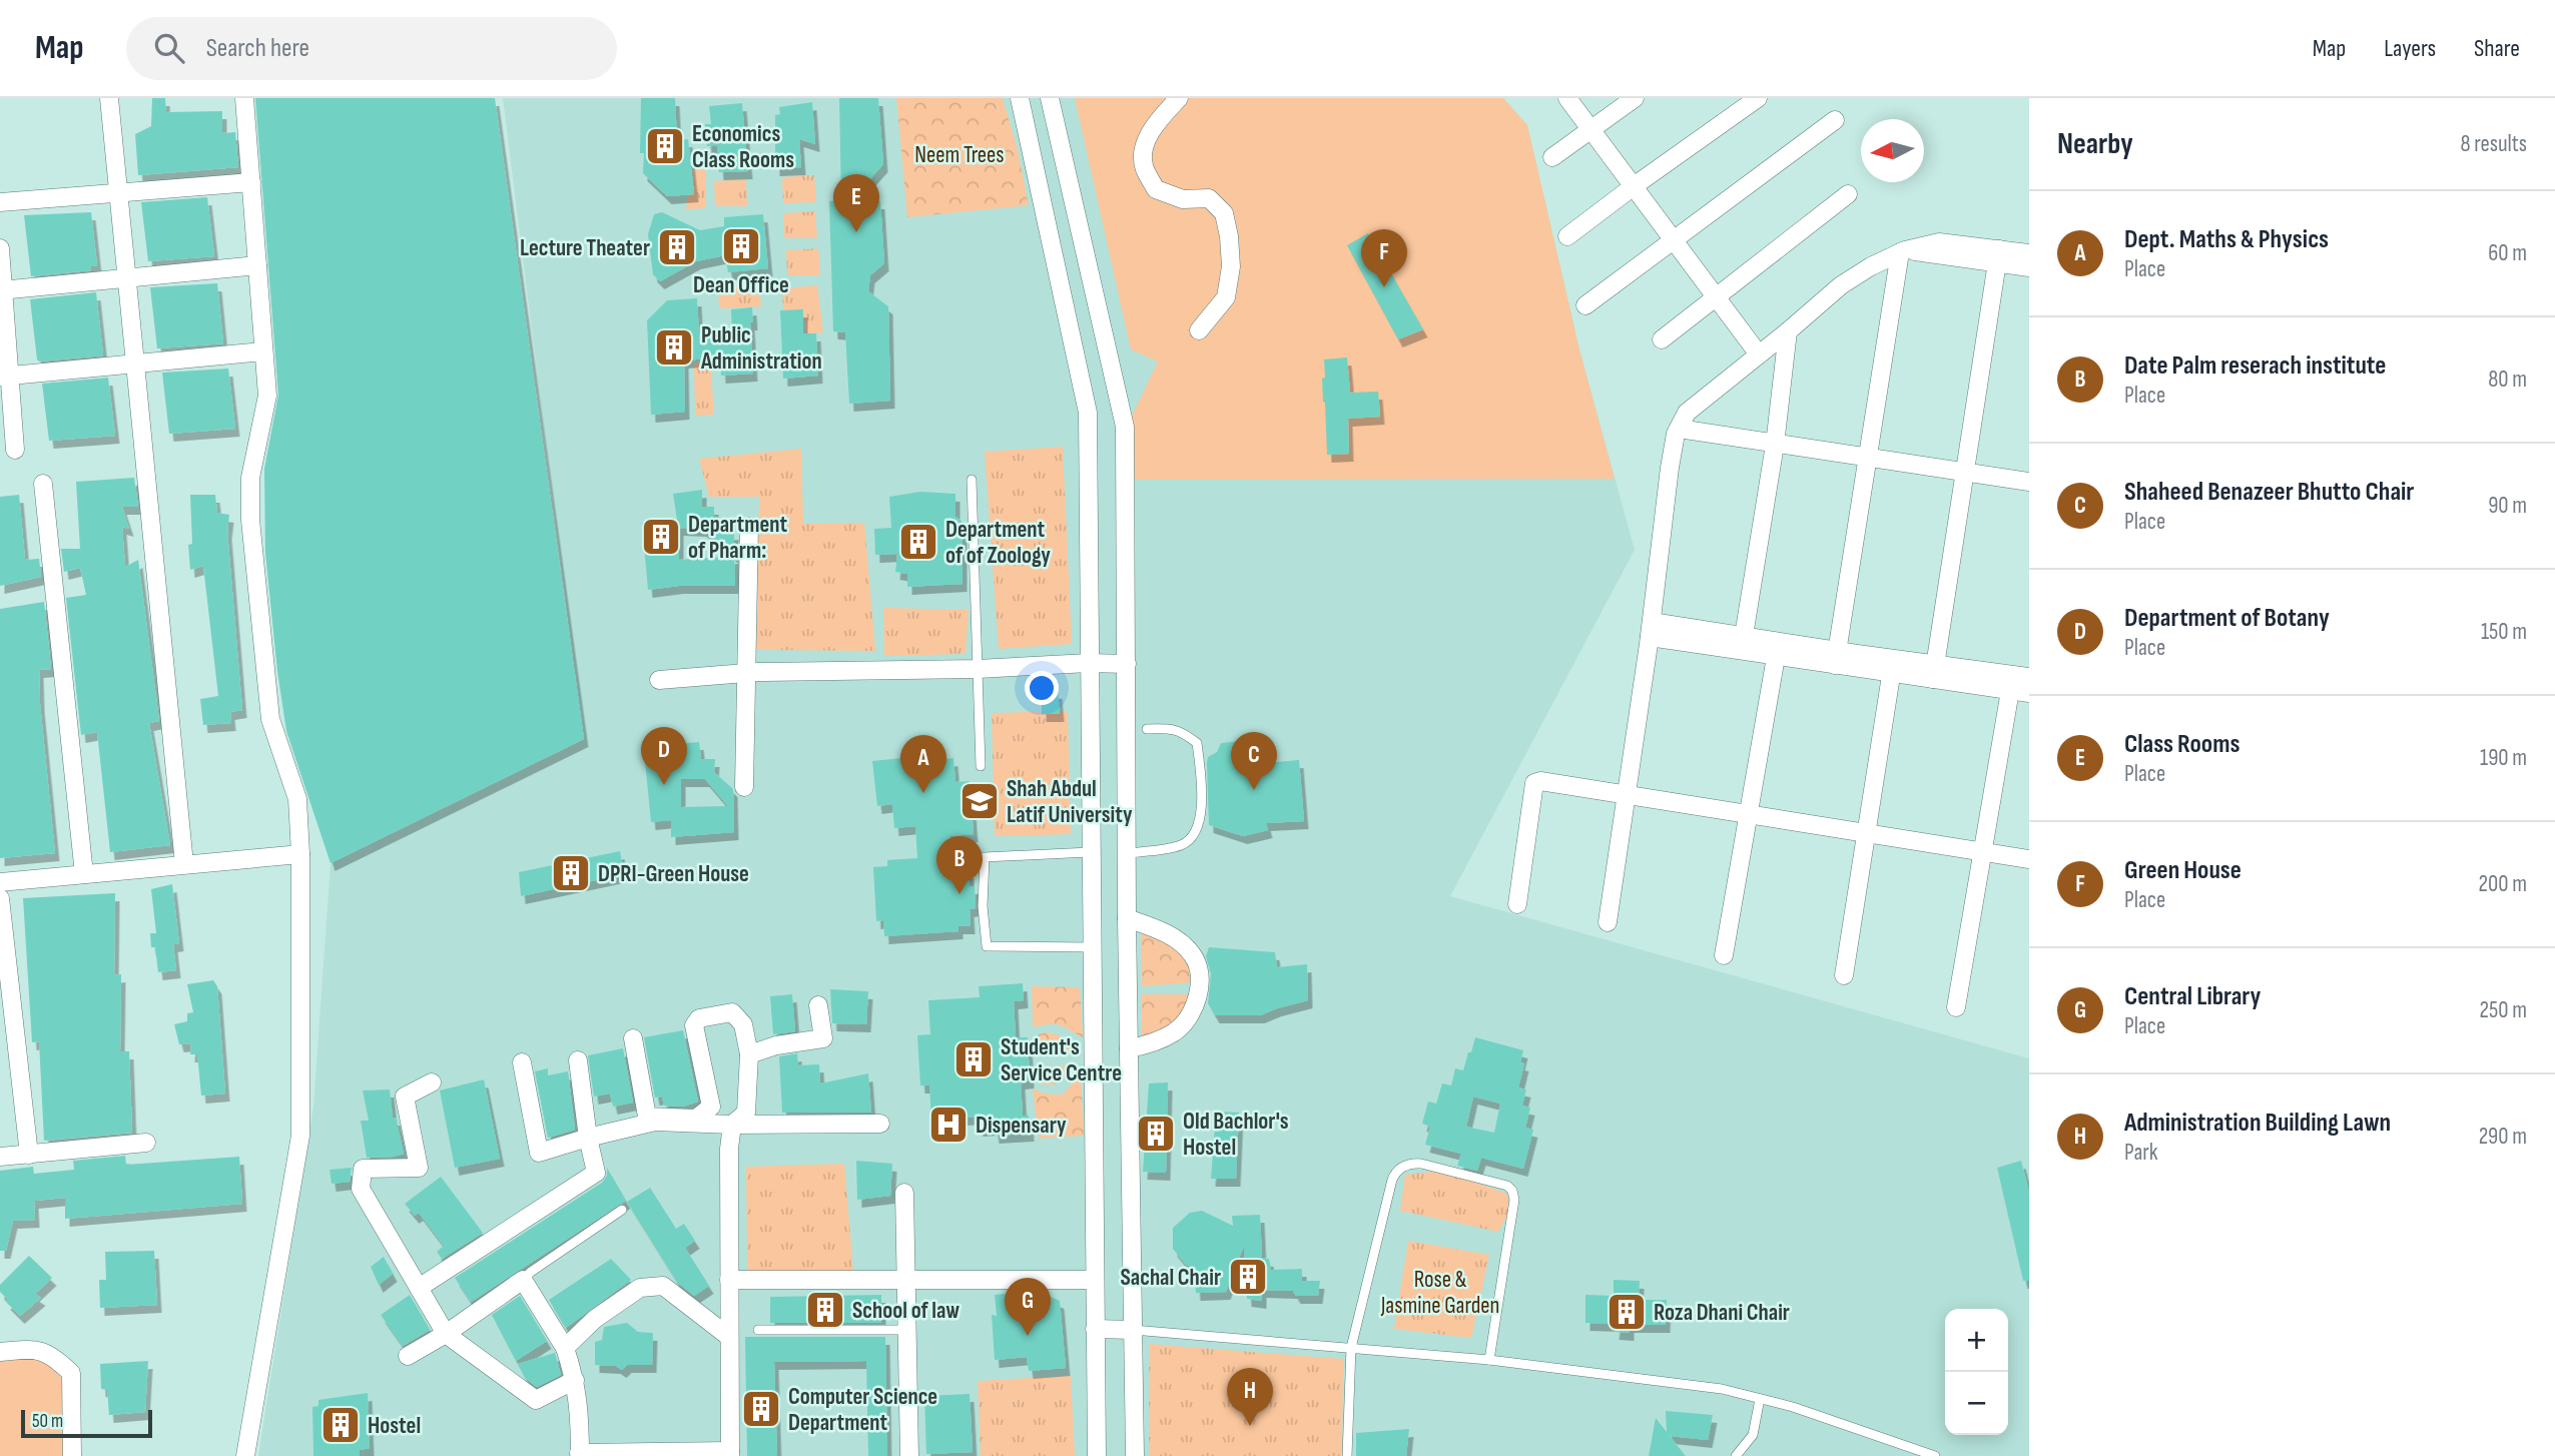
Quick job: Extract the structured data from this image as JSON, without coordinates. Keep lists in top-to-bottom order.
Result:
{
  "parks": ["Neem Trees", "Rose & Jasmine Garden"],
  "places": {
    "building": [
      "Economics Class Rooms",
      "Dean Office",
      "Lecture Theater",
      "Public Administration",
      "Department of Pharm:",
      "Department of of Zoology",
      "DPRI-Green House",
      "Student's Service Centre",
      "Old Bachlor's Hostel",
      "Sachal Chair",
      "School of law",
      "Roza Dhani Chair",
      "Computer Science Department",
      "Hostel"
    ],
    "school or university": ["Shah Abdul Latif University"],
    "hospital": ["Dispensary"]
  },
  "scale_bar": "50 m",
  "north": "left",
  "page": {
    "header": "Map",
    "search": "Search here",
    "nav": ["Map", "Layers", "Share"],
    "heading": ["Nearby", "8 results"],
    "pins": [
      "E",
      "F",
      "D",
      "C",
      "A",
      "B",
      "G",
      "H"
    ],
    "list": [
      {
        "mark": "A",
        "name": "Dept. Maths & Physics",
        "note": "Place",
        "value": "60 m"
      },
      {
        "mark": "B",
        "name": "Date Palm reserach institute",
        "note": "Place",
        "value": "80 m"
      },
      {
        "mark": "C",
        "name": "Shaheed Benazeer Bhutto Chair",
        "note": "Place",
        "value": "90 m"
      },
      {
        "mark": "D",
        "name": "Department of Botany",
        "note": "Place",
        "value": "150 m"
      },
      {
        "mark": "E",
        "name": "Class Rooms",
        "note": "Place",
        "value": "190 m"
      },
      {
        "mark": "F",
        "name": "Green House",
        "note": "Place",
        "value": "200 m"
      },
      {
        "mark": "G",
        "name": "Central Library",
        "note": "Place",
        "value": "250 m"
      },
      {
        "mark": "H",
        "name": "Administration Building Lawn",
        "note": "Park",
        "value": "290 m"
      }
    ],
    "map_buttons": ["+", "−"],
    "scale": "50 m"
  }
}
